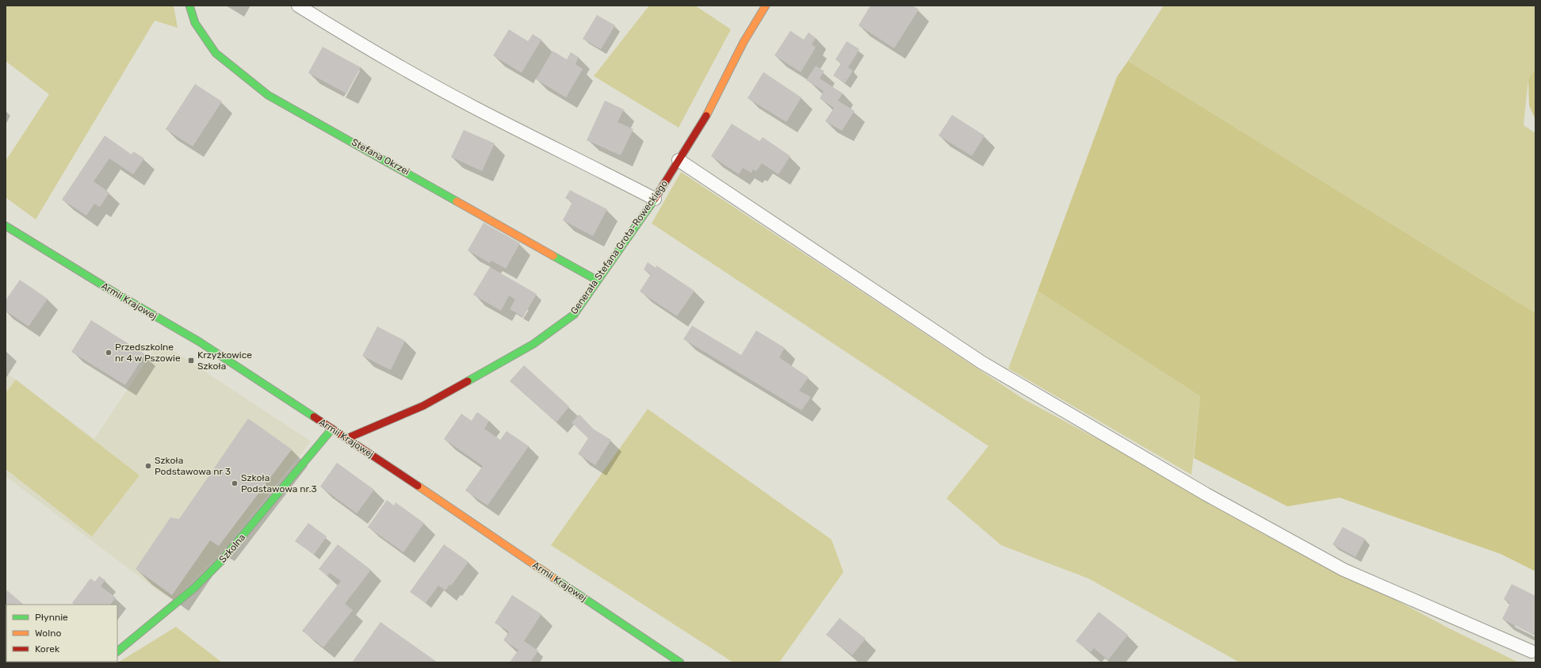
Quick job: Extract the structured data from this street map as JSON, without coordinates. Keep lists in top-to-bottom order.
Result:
{
  "streets": {
    "street": [
      "Stefana Okrzei",
      "Generała Stefana Grota-Roweckiego",
      "Armii Krajowej",
      "Szkolna"
    ]
  },
  "crossings": [
    ["Stefana Okrzei", "Generała Stefana Grota-Roweckiego"],
    ["Generała Stefana Grota-Roweckiego", "Armii Krajowej"],
    ["Armii Krajowej", "Szkolna"]
  ],
  "places": {
    "other": ["Przedszkolne nr 4 w Pszowie", "Szkoła Podstawowa nr 3", "Szkoła Podstawowa nr.3"],
    "transit": ["Krzyżkowice Szkoła"]
  },
  "legend": ["Płynnie", "Wolno", "Korek"]
}
